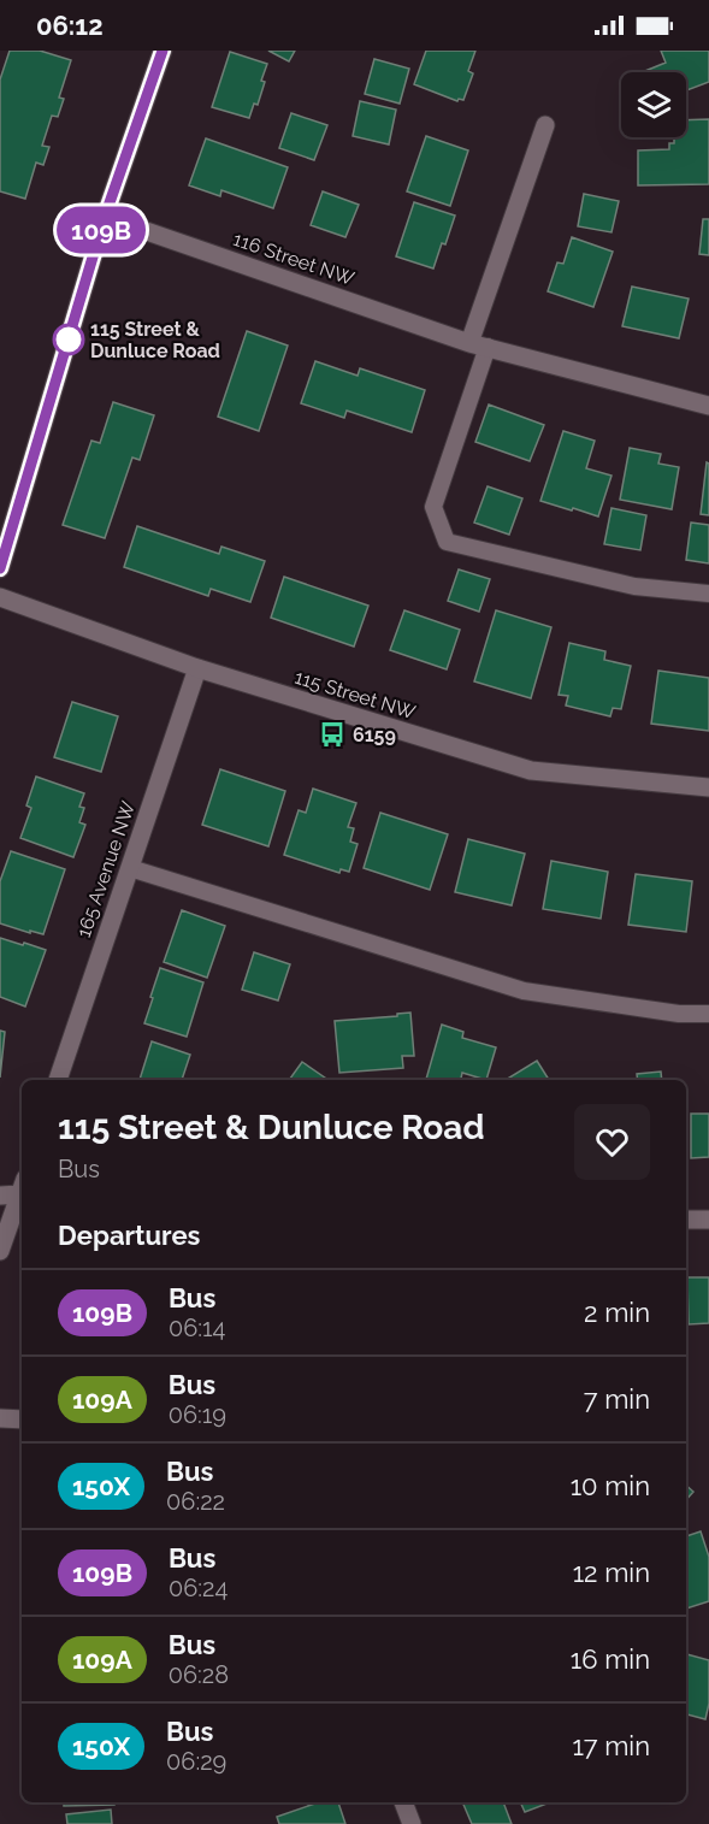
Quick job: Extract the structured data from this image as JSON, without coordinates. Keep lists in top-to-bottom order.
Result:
{
  "streets": {
    "street": ["116 Street NW", "115 Street NW", "165 Avenue NW"]
  },
  "crossings": [
    ["115 Street NW", "165 Avenue NW"]
  ],
  "places": {
    "other": ["115 Street & Dunluce Road"],
    "bus stop": ["6159"]
  },
  "lines": ["bus line 109B"],
  "page": {
    "status": "06:12",
    "on_map": "109B",
    "heading": [
      ["115 Street & Dunluce Road", "Bus"],
      "Departures"
    ],
    "list": [
      {
        "mark": "109B",
        "name": "Bus",
        "note": "06:14",
        "value": "2 min"
      },
      {
        "mark": "109A",
        "name": "Bus",
        "note": "06:19",
        "value": "7 min"
      },
      {
        "mark": "150X",
        "name": "Bus",
        "note": "06:22",
        "value": "10 min"
      },
      {
        "mark": "109B",
        "name": "Bus",
        "note": "06:24",
        "value": "12 min"
      },
      {
        "mark": "109A",
        "name": "Bus",
        "note": "06:28",
        "value": "16 min"
      },
      {
        "mark": "150X",
        "name": "Bus",
        "note": "06:29",
        "value": "17 min"
      }
    ]
  }
}
